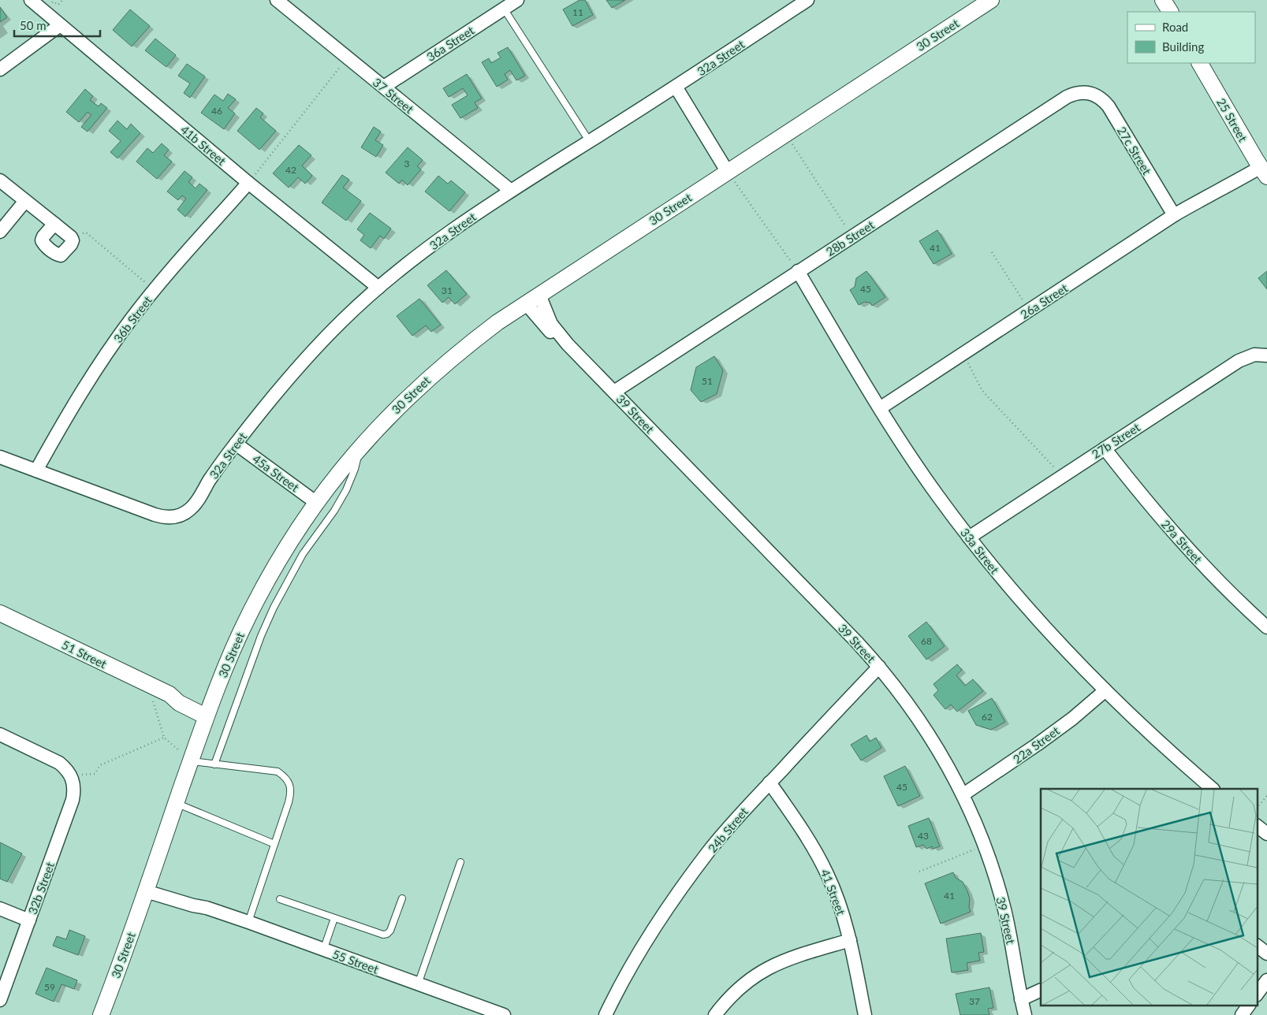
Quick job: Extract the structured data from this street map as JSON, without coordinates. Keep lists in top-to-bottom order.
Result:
{
  "streets": {
    "street": [
      "30 Street",
      "36a Street",
      "32a Street",
      "37 Street",
      "25 Street",
      "41b Street",
      "27c Street",
      "28b Street",
      "26a Street",
      "36b Street",
      "39 Street",
      "27b Street",
      "45a Street",
      "29a Street",
      "33a Street",
      "51 Street",
      "22a Street",
      "24b Street",
      "32b Street",
      "41 Street",
      "55 Street"
    ]
  },
  "crossings": [
    ["30 Street", "39 Street"],
    ["30 Street", "45a Street"],
    ["30 Street", "51 Street"],
    ["30 Street", "55 Street"],
    ["36a Street", "37 Street"],
    ["32a Street", "37 Street"],
    ["32a Street", "41b Street"],
    ["32a Street", "36b Street"],
    ["32a Street", "45a Street"],
    ["25 Street", "26a Street"],
    ["41b Street", "36b Street"],
    ["27c Street", "28b Street"],
    ["27c Street", "26a Street"],
    ["28b Street", "39 Street"],
    ["28b Street", "33a Street"],
    ["26a Street", "33a Street"],
    ["39 Street", "22a Street"],
    ["39 Street", "24b Street"],
    ["27b Street", "29a Street"],
    ["27b Street", "33a Street"],
    ["33a Street", "22a Street"],
    ["24b Street", "41 Street"]
  ],
  "house_numbers": [
    "11",
    "46",
    "3",
    "42",
    "41",
    "45",
    "31",
    "51",
    "68",
    "62",
    "45",
    "43",
    "41",
    "59",
    "37"
  ],
  "legend": ["Road", "Building"],
  "scale_bar": "50 m"
}
